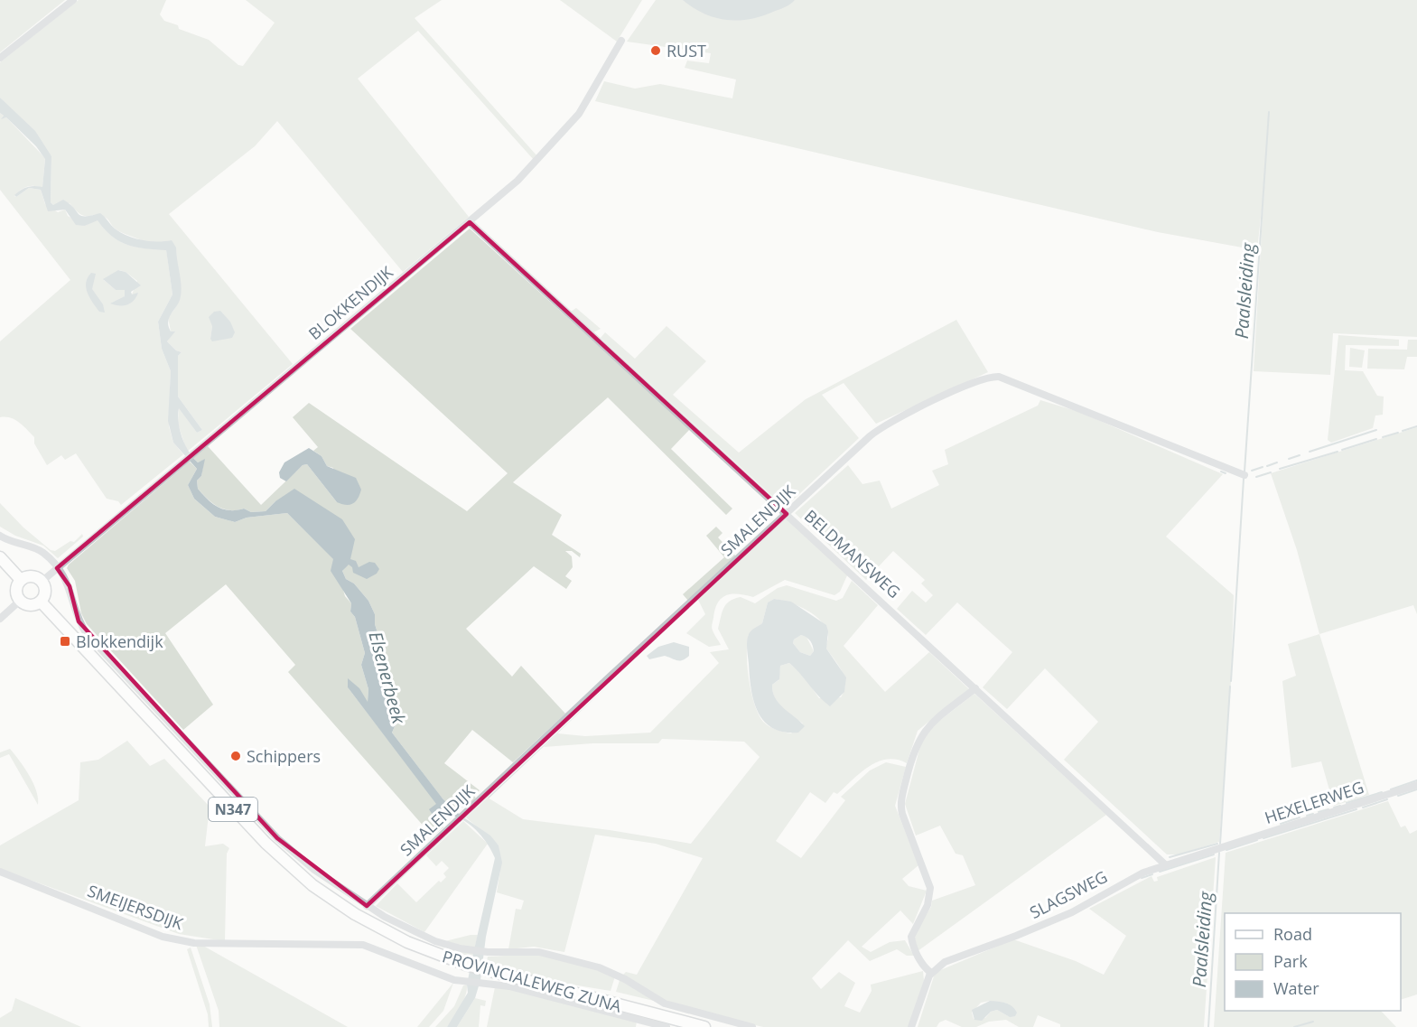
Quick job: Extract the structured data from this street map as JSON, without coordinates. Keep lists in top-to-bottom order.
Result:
{
  "streets": {
    "main road": ["N347", "PROVINCIALEWEG ZUNA"],
    "street": [
      "BLOKKENDIJK",
      "SMALENDIJK",
      "BELDMANSWEG",
      "HEXELERWEG",
      "SLAGSWEG",
      "SMEIJERSDIJK"
    ]
  },
  "crossings": [
    ["BLOKKENDIJK", "BELDMANSWEG"],
    ["BLOKKENDIJK", "PROVINCIALEWEG ZUNA"],
    ["SMALENDIJK", "BELDMANSWEG"],
    ["SMALENDIJK", "PROVINCIALEWEG ZUNA"],
    ["BELDMANSWEG", "SLAGSWEG"],
    ["HEXELERWEG", "SLAGSWEG"],
    ["SMEIJERSDIJK", "PROVINCIALEWEG ZUNA"]
  ],
  "water": ["Paalsleiding", "Elsenerbeek"],
  "places": {
    "other": ["RUST", "Schippers"],
    "transit": ["Blokkendijk"]
  },
  "legend": ["Road", "Park", "Water"]
}
